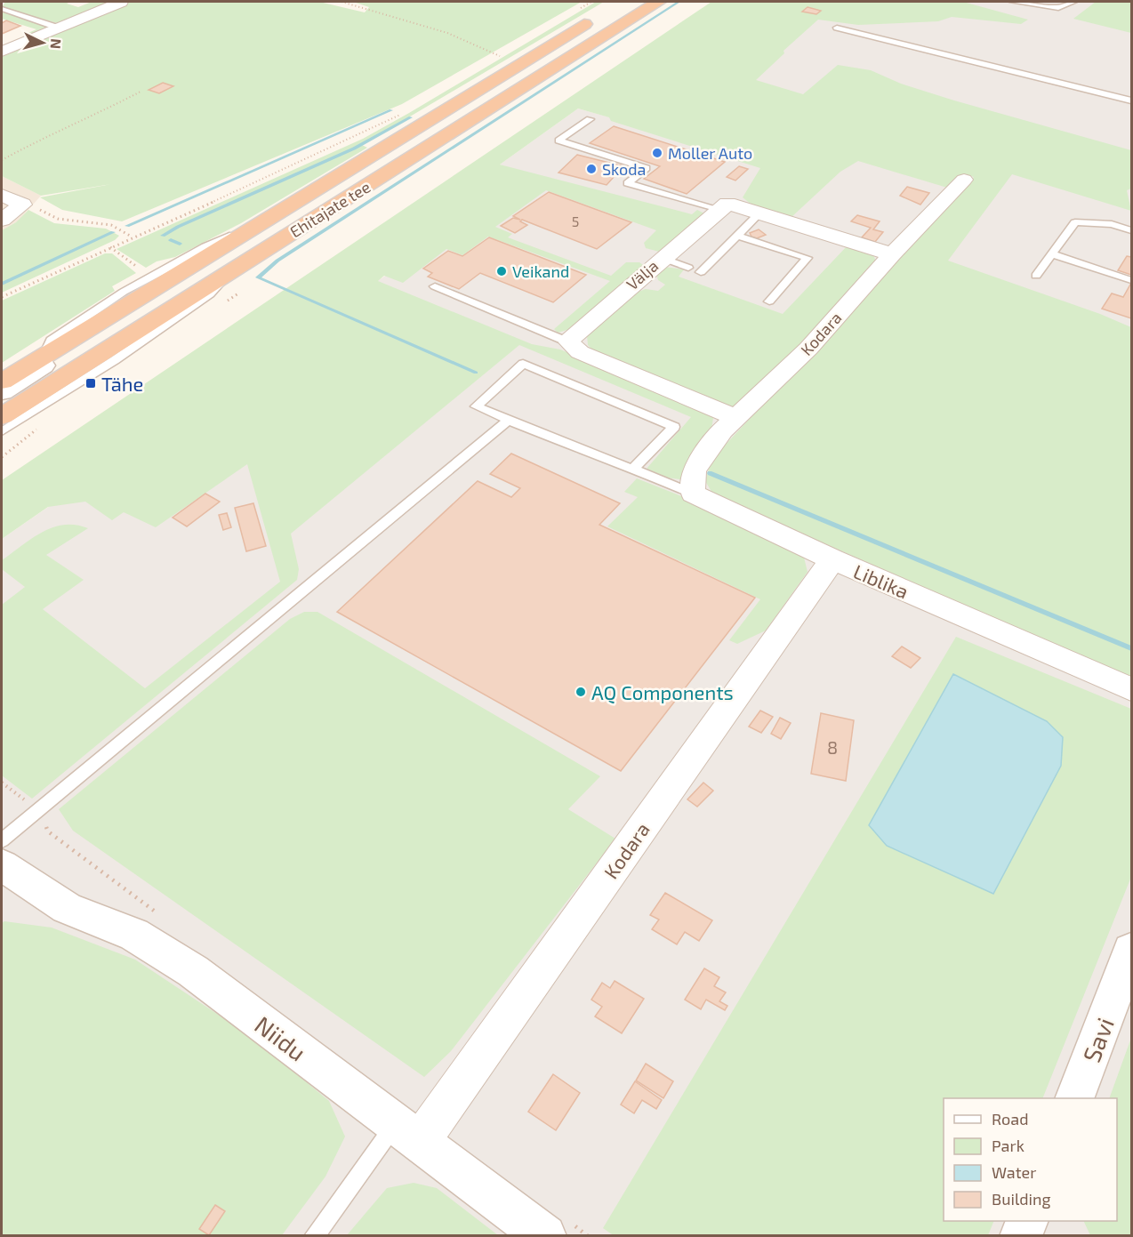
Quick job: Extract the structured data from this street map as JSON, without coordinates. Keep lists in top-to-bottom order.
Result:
{
  "streets": {
    "highway": ["Ehitajate tee"],
    "street": [
      "Välja",
      "Kodara",
      "Liblika",
      "Niidu",
      "Savi"
    ]
  },
  "crossings": [
    ["Kodara", "Liblika"],
    ["Kodara", "Niidu"]
  ],
  "places": {
    "other": [
      "Moller Auto",
      "Skoda",
      "Veikand",
      "AQ Components"
    ],
    "transit": ["Tähe"]
  },
  "house_numbers": ["5", "8"],
  "legend": [
    "Road",
    "Park",
    "Water",
    "Building"
  ],
  "north": "right"
}
